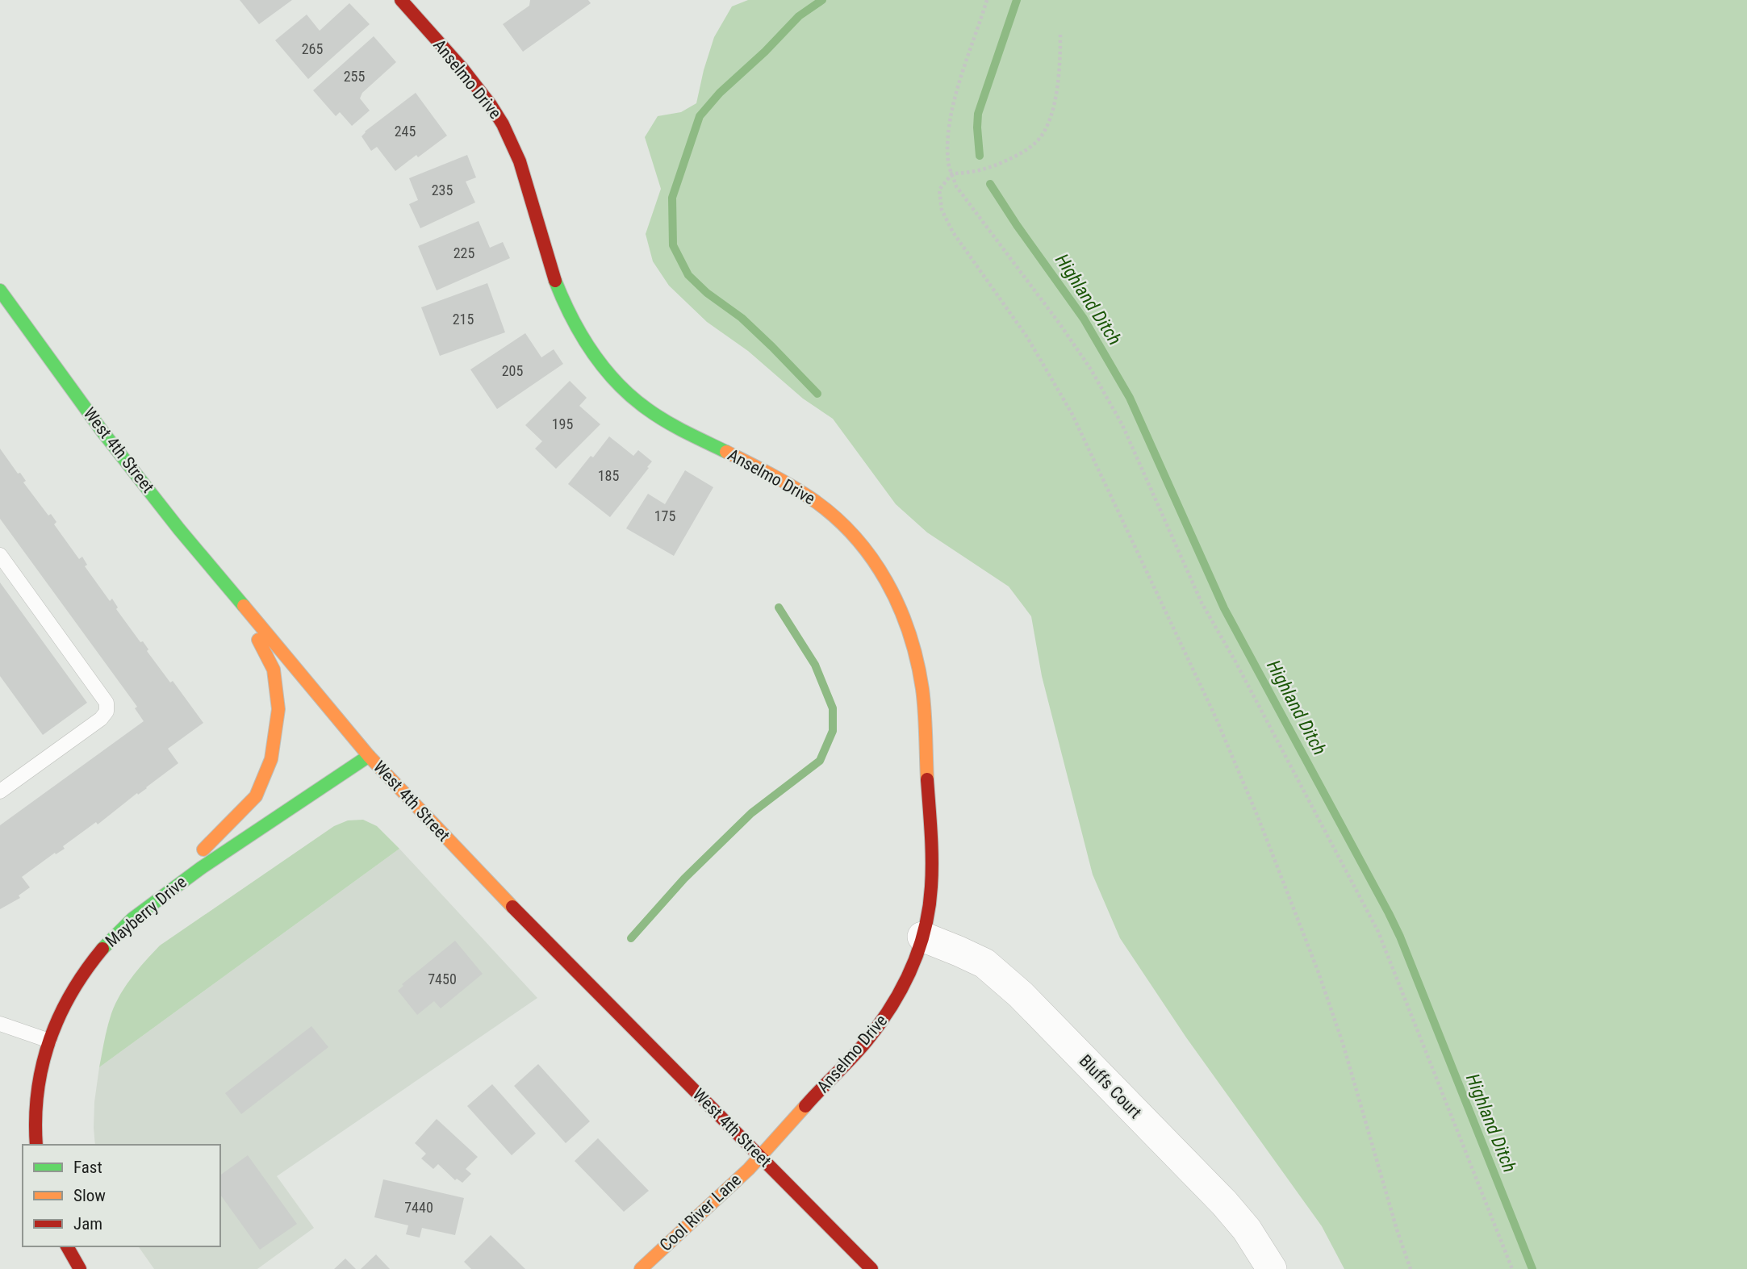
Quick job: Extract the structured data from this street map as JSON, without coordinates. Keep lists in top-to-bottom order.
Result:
{
  "streets": {
    "main road": [
      "Anselmo Drive",
      "West 4th Street",
      "Mayberry Drive",
      "Cool River Lane"
    ],
    "street": ["Bluffs Court"]
  },
  "crossings": [
    ["Anselmo Drive", "West 4th Street"],
    ["Anselmo Drive", "Bluffs Court"],
    ["Anselmo Drive", "Cool River Lane"],
    ["West 4th Street", "Mayberry Drive"],
    ["West 4th Street", "Cool River Lane"]
  ],
  "water": ["Highland Ditch"],
  "house_numbers": [
    "265",
    "255",
    "245",
    "235",
    "225",
    "215",
    "205",
    "195",
    "185",
    "175",
    "7450",
    "7440"
  ],
  "legend": ["Fast", "Slow", "Jam"]
}
